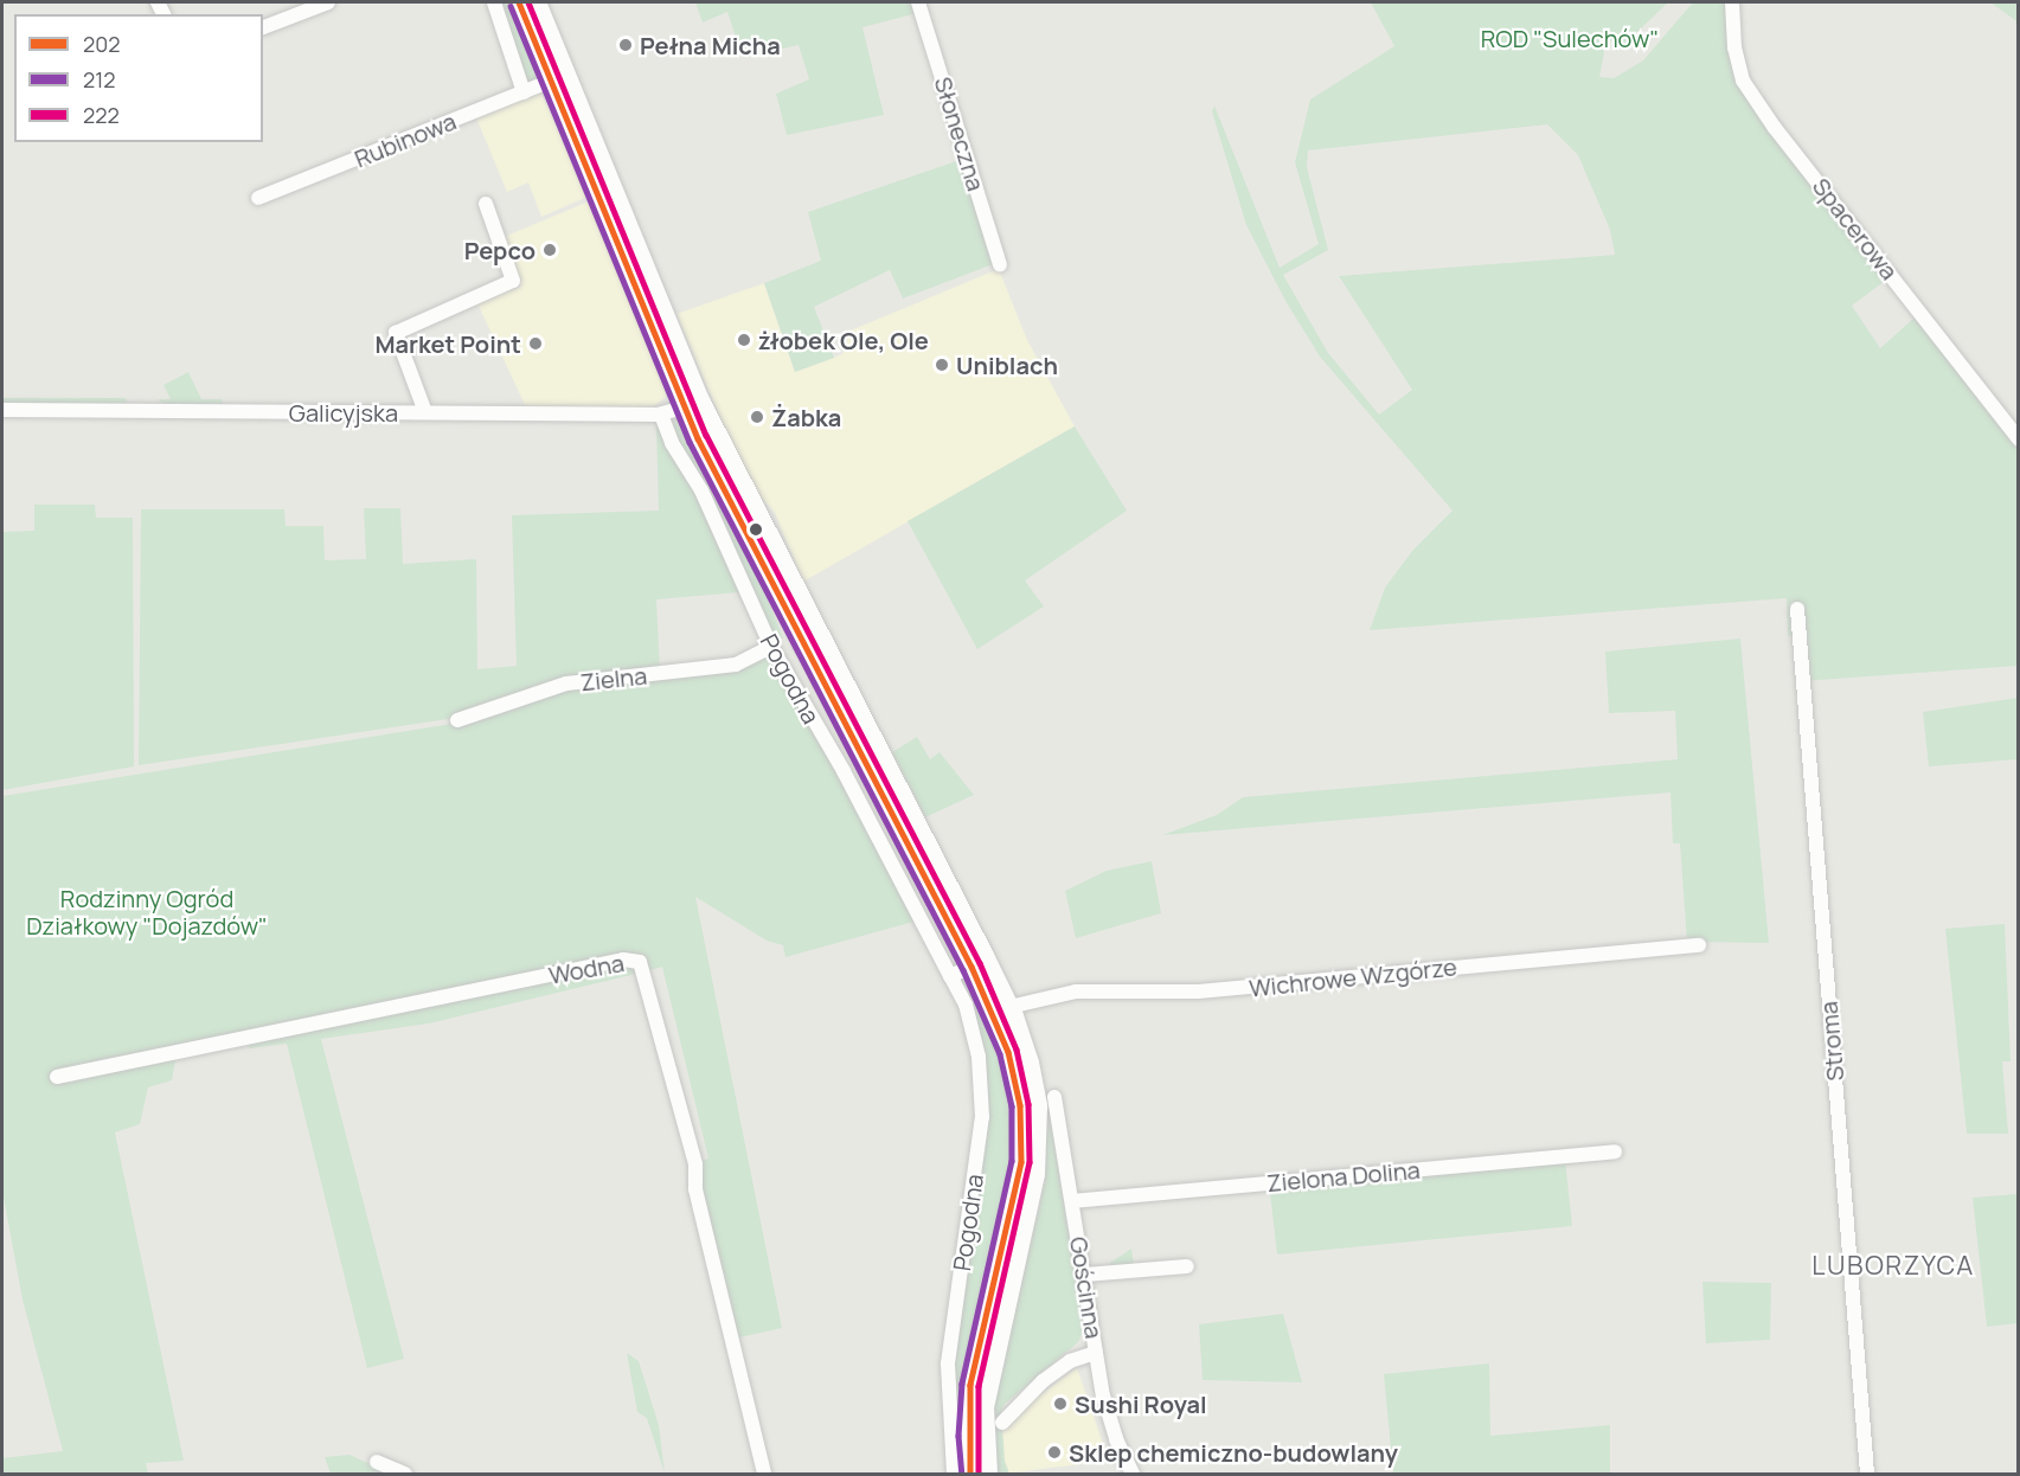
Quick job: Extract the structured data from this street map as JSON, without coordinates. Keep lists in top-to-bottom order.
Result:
{
  "streets": {
    "street": [
      "Słoneczna",
      "Rubinowa",
      "Spacerowa",
      "Galicyjska",
      "Zielna",
      "Pogodna",
      "Wodna",
      "Wichrowe Wzgórze",
      "Stroma",
      "Zielona Dolina",
      "Gościnna"
    ]
  },
  "crossings": [
    ["Galicyjska", "Pogodna"],
    ["Zielna", "Pogodna"],
    ["Zielona Dolina", "Gościnna"]
  ],
  "districts": ["LUBORZYCA"],
  "parks": ["ROD \"Sulechów\"", "Rodzinny Ogród Działkowy \"Dojazdów\""],
  "places": [
    "Pełna Micha",
    "Pepco",
    "żłobek Ole, Ole",
    "Market Point",
    "Uniblach",
    "Żabka",
    "Sushi Royal",
    "Sklep chemiczno-budowlany"
  ],
  "lines": ["transit line 202", "transit line 222", "transit line 212"],
  "legend": ["202", "212", "222"]
}
